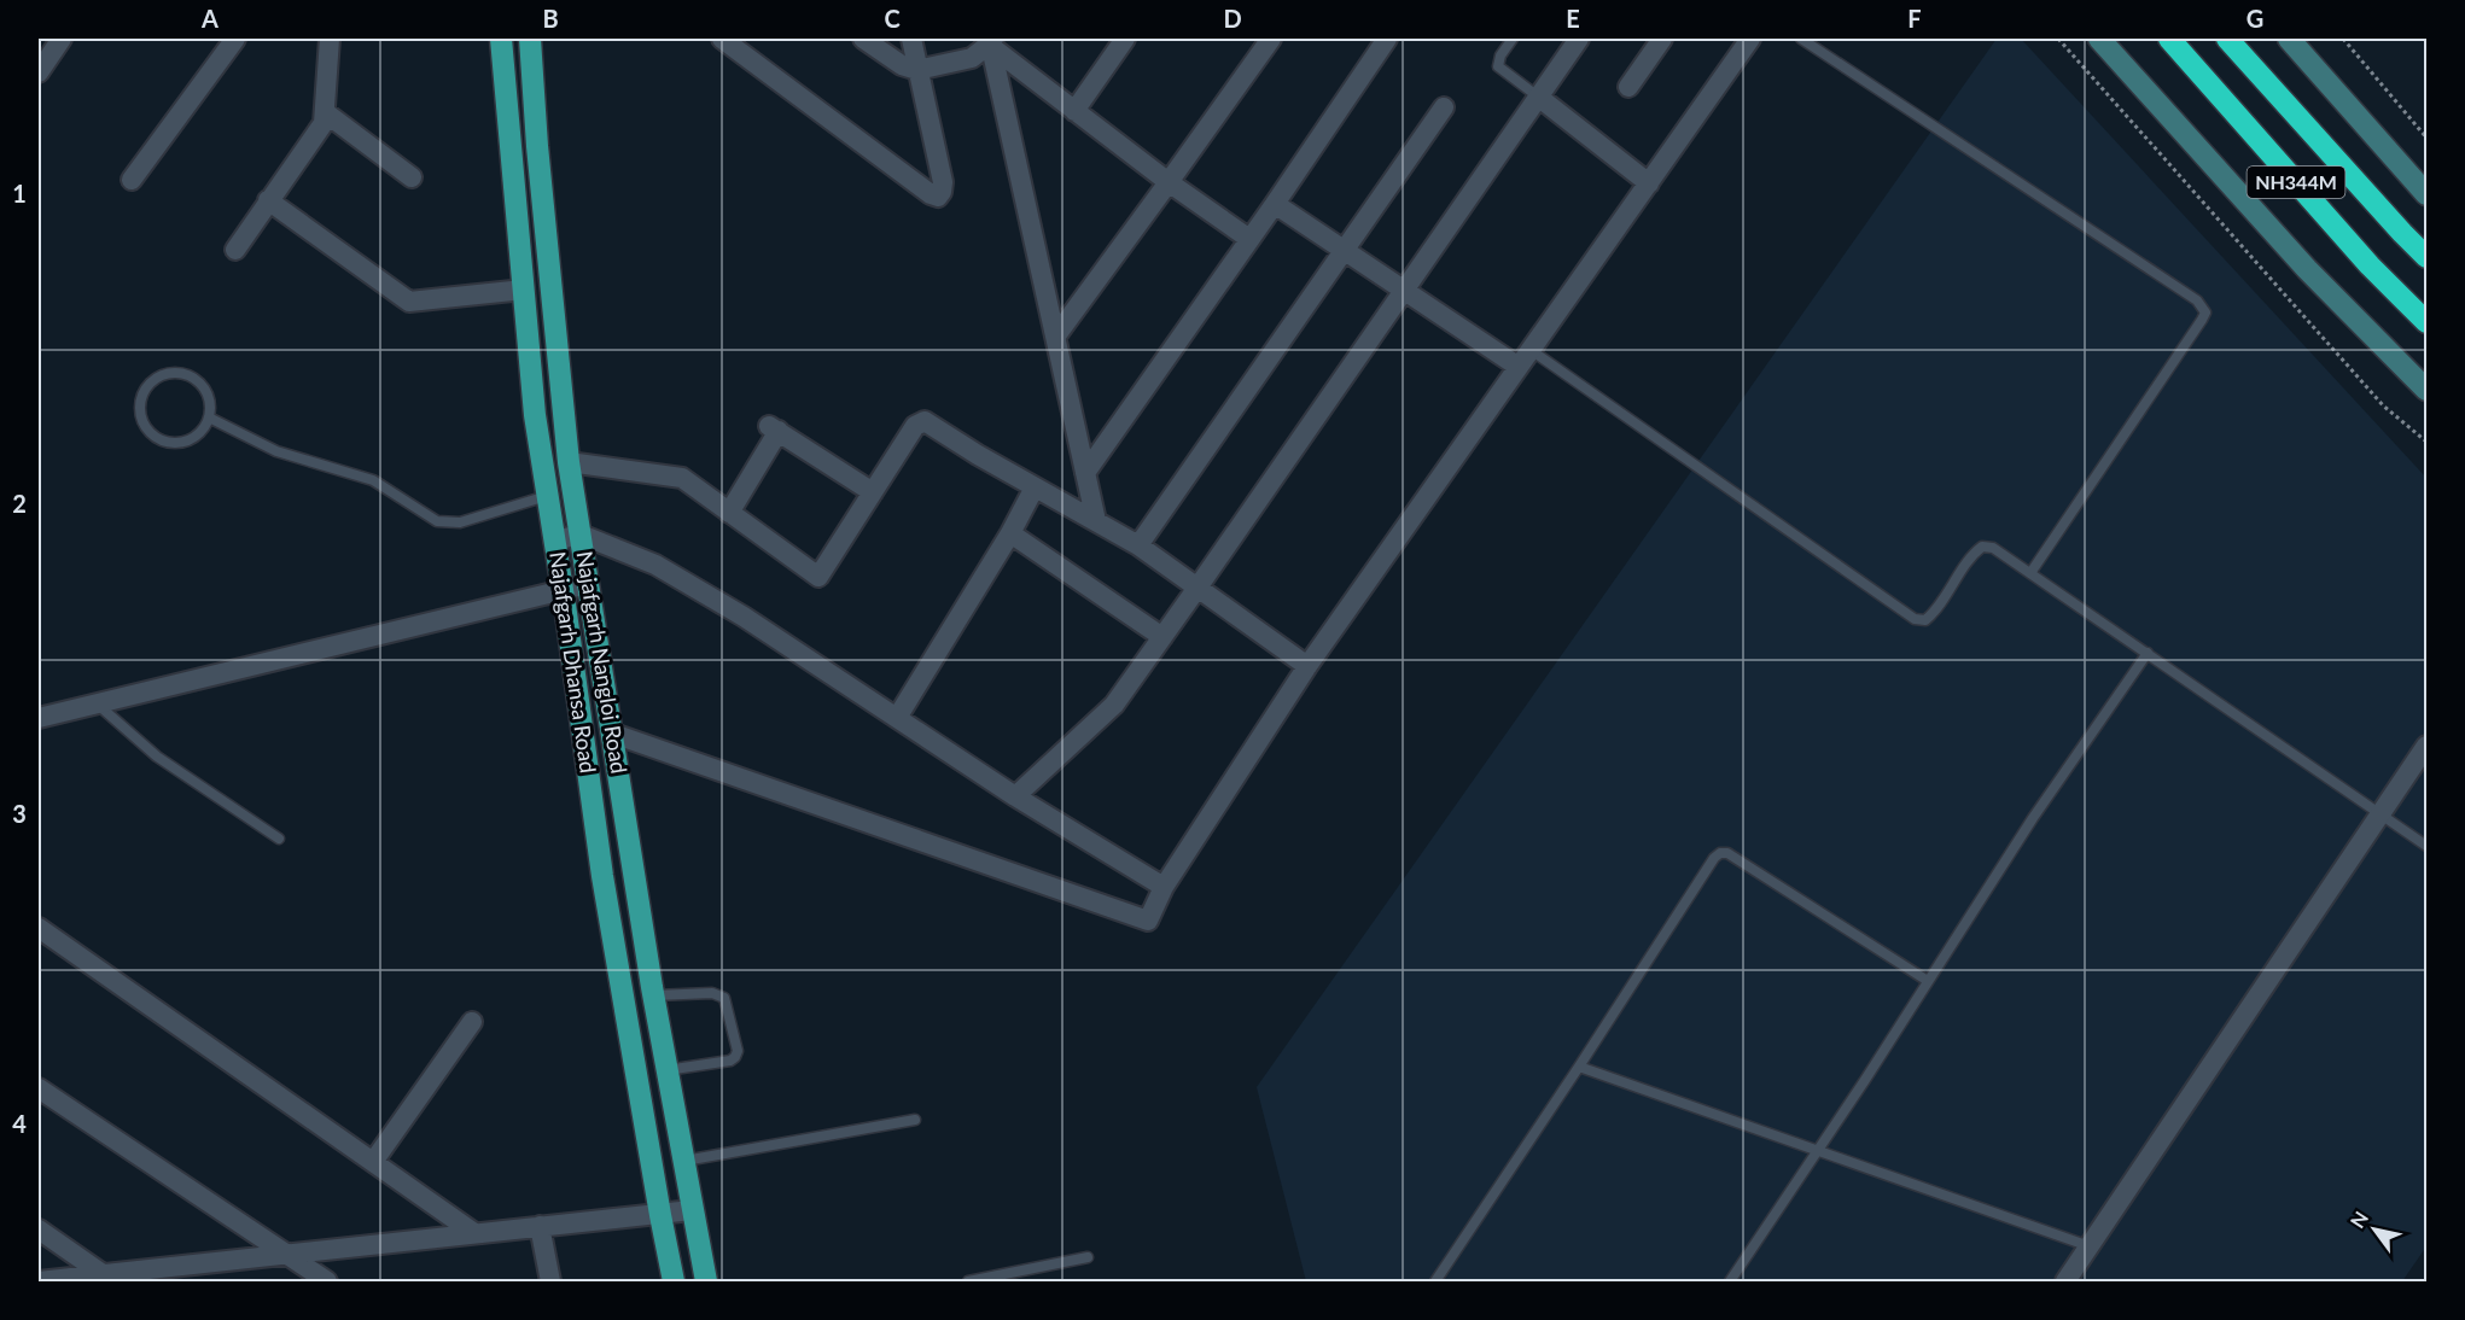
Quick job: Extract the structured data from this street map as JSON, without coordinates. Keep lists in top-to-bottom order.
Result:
{
  "streets": {
    "highway": ["NH344M"],
    "main road": ["Najafgarh Dhansa Road", "Najafgarh Nangloi Road"]
  },
  "north": "top left",
  "grid": {
    "columns": [
      "A",
      "B",
      "C",
      "D",
      "E",
      "F",
      "G"
    ],
    "rows": [
      "1",
      "2",
      "3",
      "4"
    ]
  }
}
